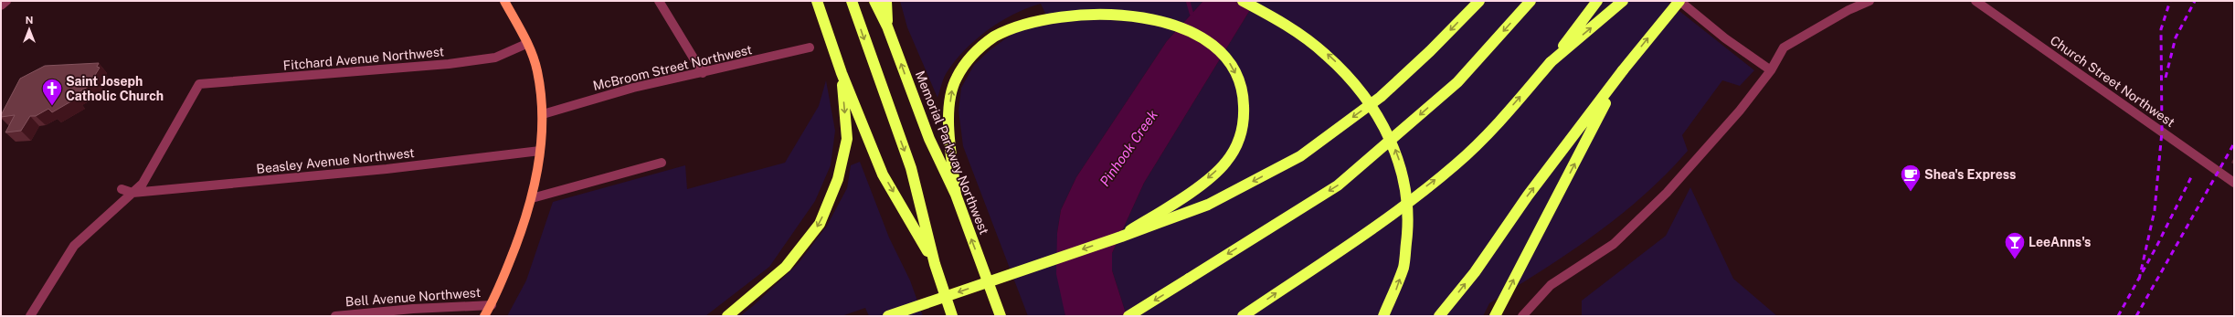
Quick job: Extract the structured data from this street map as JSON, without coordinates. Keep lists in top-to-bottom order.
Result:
{
  "streets": {
    "highway": ["Memorial Parkway Northwest"],
    "street": [
      "Fitchard Avenue Northwest",
      "McBroom Street Northwest",
      "Church Street Northwest",
      "Beasley Avenue Northwest",
      "Bell Avenue Northwest"
    ]
  },
  "crossings": [
    ["Fitchard Avenue Northwest", "Beasley Avenue Northwest"]
  ],
  "water": ["Pinhook Creek"],
  "places": {
    "church": ["Saint Joseph Catholic Church"],
    "cafe": ["Shea's Express"],
    "bar": ["LeeAnns's"]
  },
  "north": "top"
}
